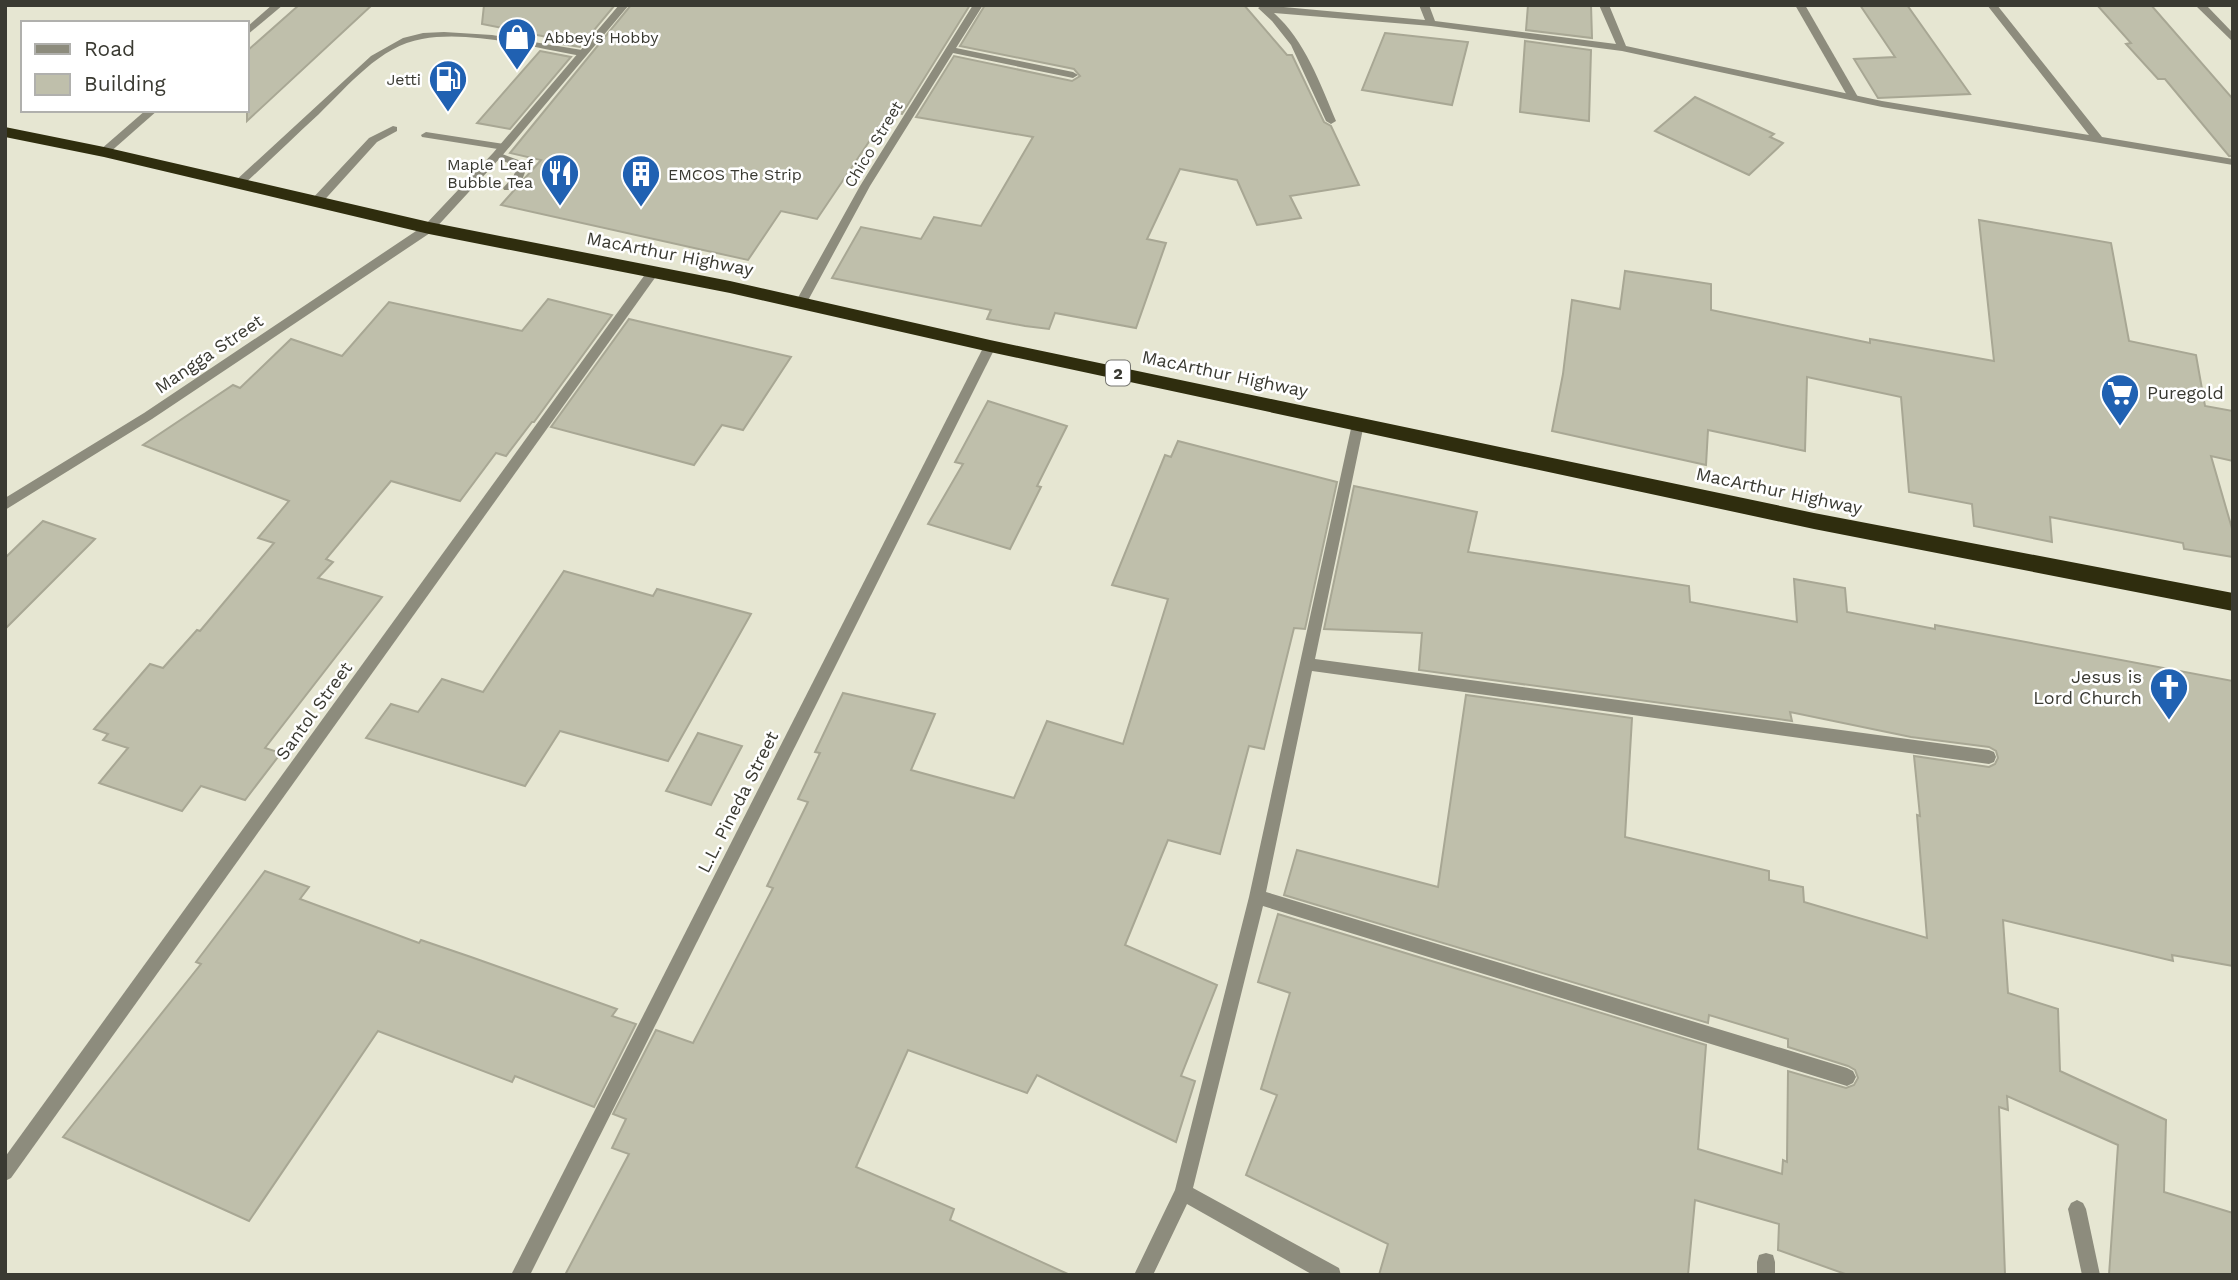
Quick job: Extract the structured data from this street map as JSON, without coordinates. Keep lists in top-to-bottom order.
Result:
{
  "streets": {
    "highway": ["MacArthur Highway", "2"],
    "street": [
      "Chico Street",
      "Mangga Street",
      "Santol Street",
      "L.L. Pineda Street"
    ]
  },
  "crossings": [
    ["Chico Street", "MacArthur Highway"],
    ["MacArthur Highway", "Mangga Street"],
    ["MacArthur Highway", "Santol Street"],
    ["MacArthur Highway", "L.L. Pineda Street"]
  ],
  "places": {
    "shop": ["Abbey's Hobby"],
    "fuel station": ["Jetti"],
    "restaurant": ["Maple Leaf Bubble Tea"],
    "building": ["EMCOS The Strip"],
    "supermarket": ["Puregold"],
    "church": ["Jesus is Lord Church"]
  },
  "legend": ["Road", "Building"]
}
